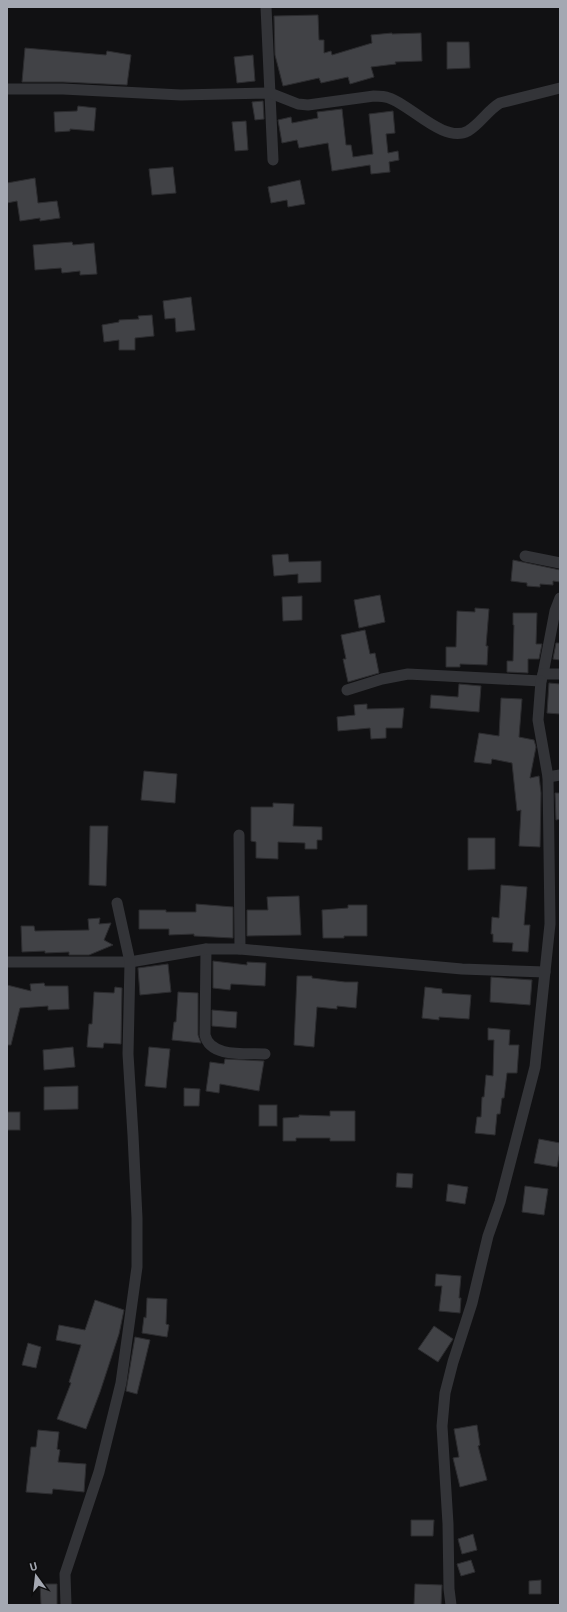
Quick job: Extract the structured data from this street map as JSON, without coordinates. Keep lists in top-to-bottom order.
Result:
{
  "north": "top"
}
